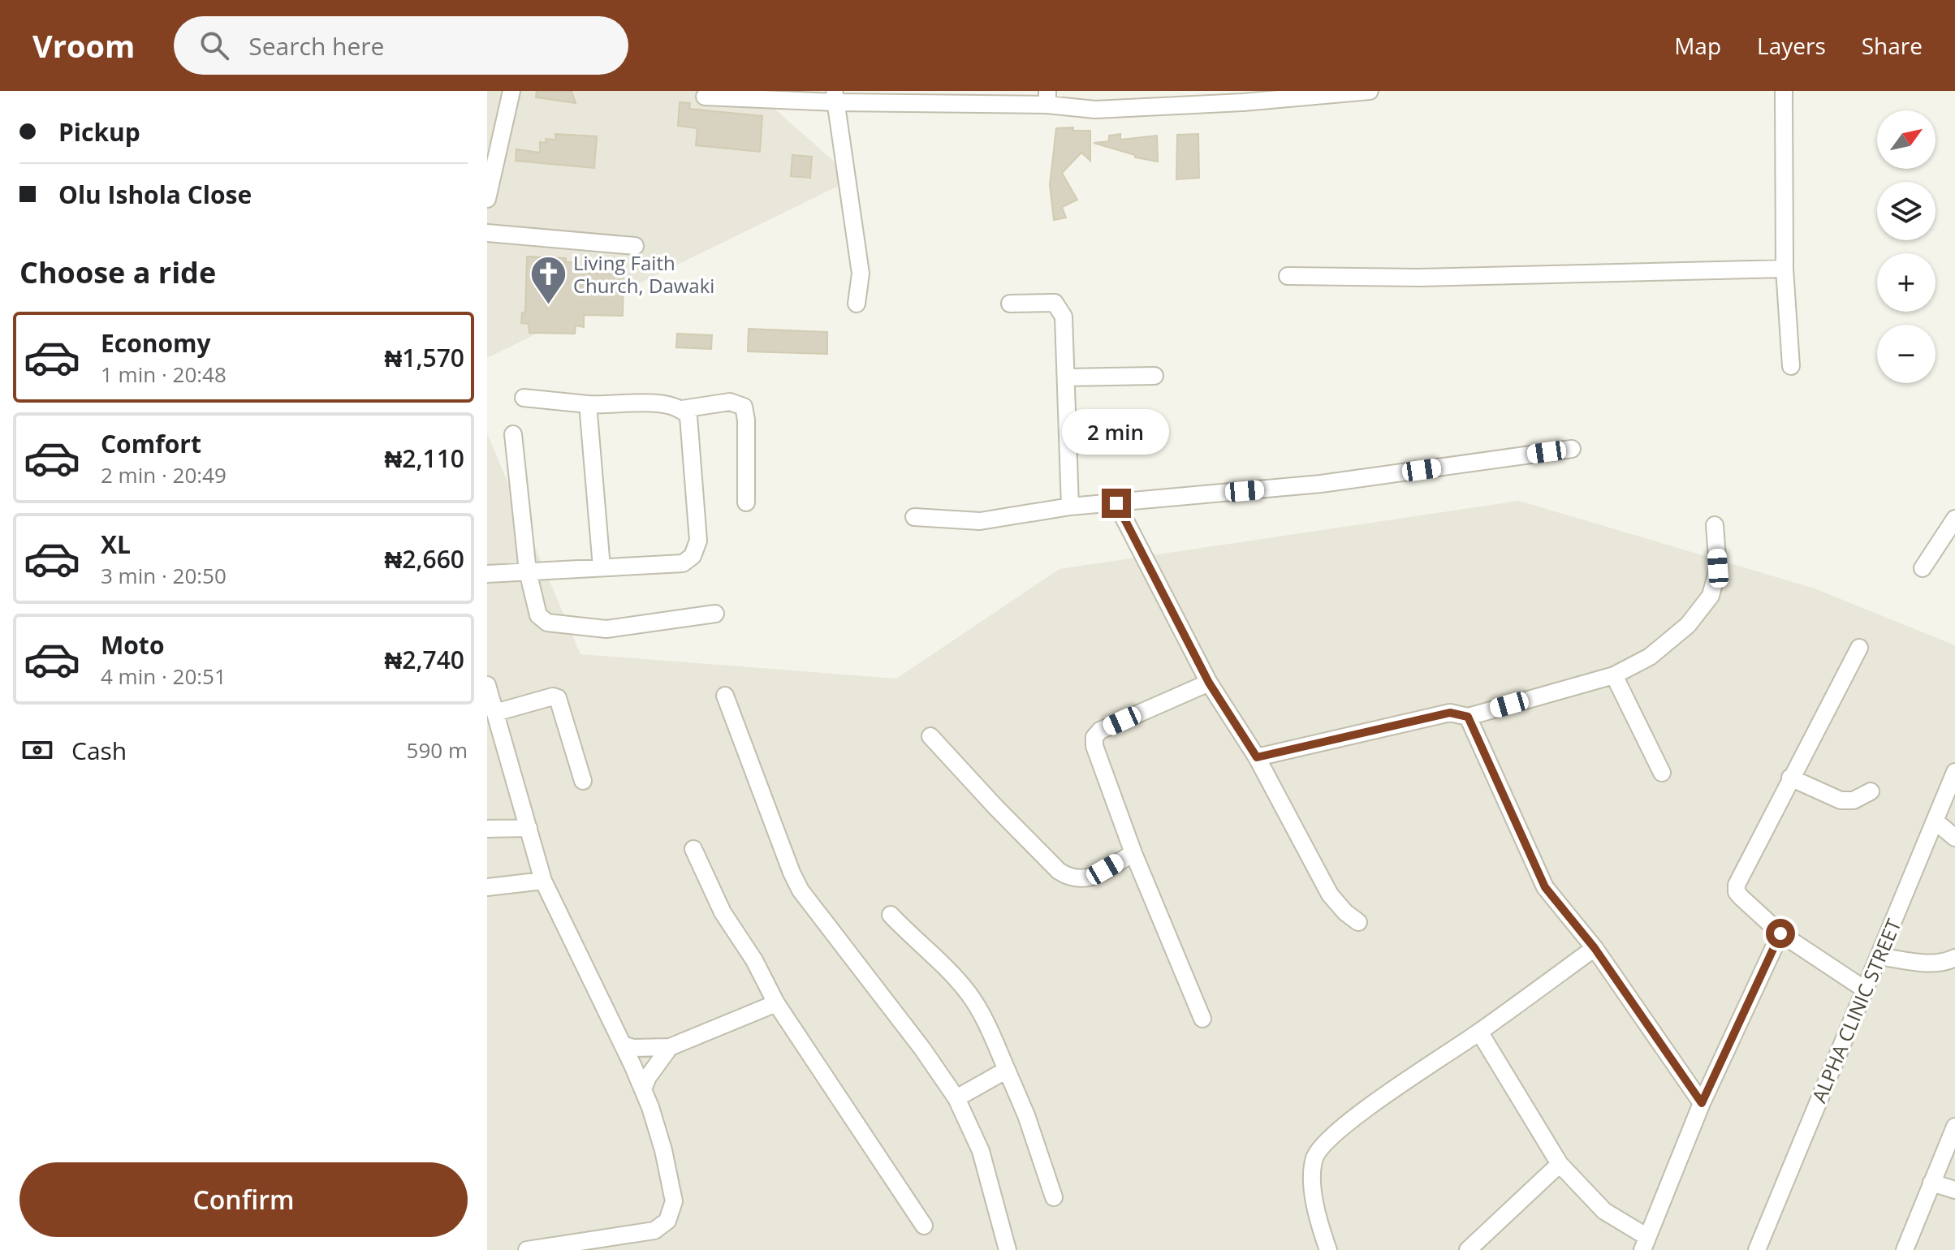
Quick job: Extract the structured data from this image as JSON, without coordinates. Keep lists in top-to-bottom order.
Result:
{
  "streets": {
    "street": ["ALPHA CLINIC STREET"]
  },
  "places": {
    "church": ["Living Faith Church, Dawaki"]
  },
  "north": "top right",
  "page": {
    "header": "Vroom",
    "search": "Search here",
    "nav": ["Map", "Layers", "Share"],
    "banner": ["Pickup", "Olu Ishola Close"],
    "map_buttons": ["+", "−"],
    "heading": "Choose a ride",
    "list": [
      {
        "name": "Economy",
        "note": "1 min · 20:48",
        "value": "₦1,570"
      },
      {
        "name": "Comfort",
        "note": "2 min · 20:49",
        "value": "₦2,110"
      },
      {
        "name": "XL",
        "note": "3 min · 20:50",
        "value": "₦2,660"
      },
      {
        "name": "Moto",
        "note": "4 min · 20:51",
        "value": "₦2,740"
      }
    ],
    "bubble": "2 min",
    "pay": ["Cash", "590 m"],
    "buttons": "Confirm"
  }
}
